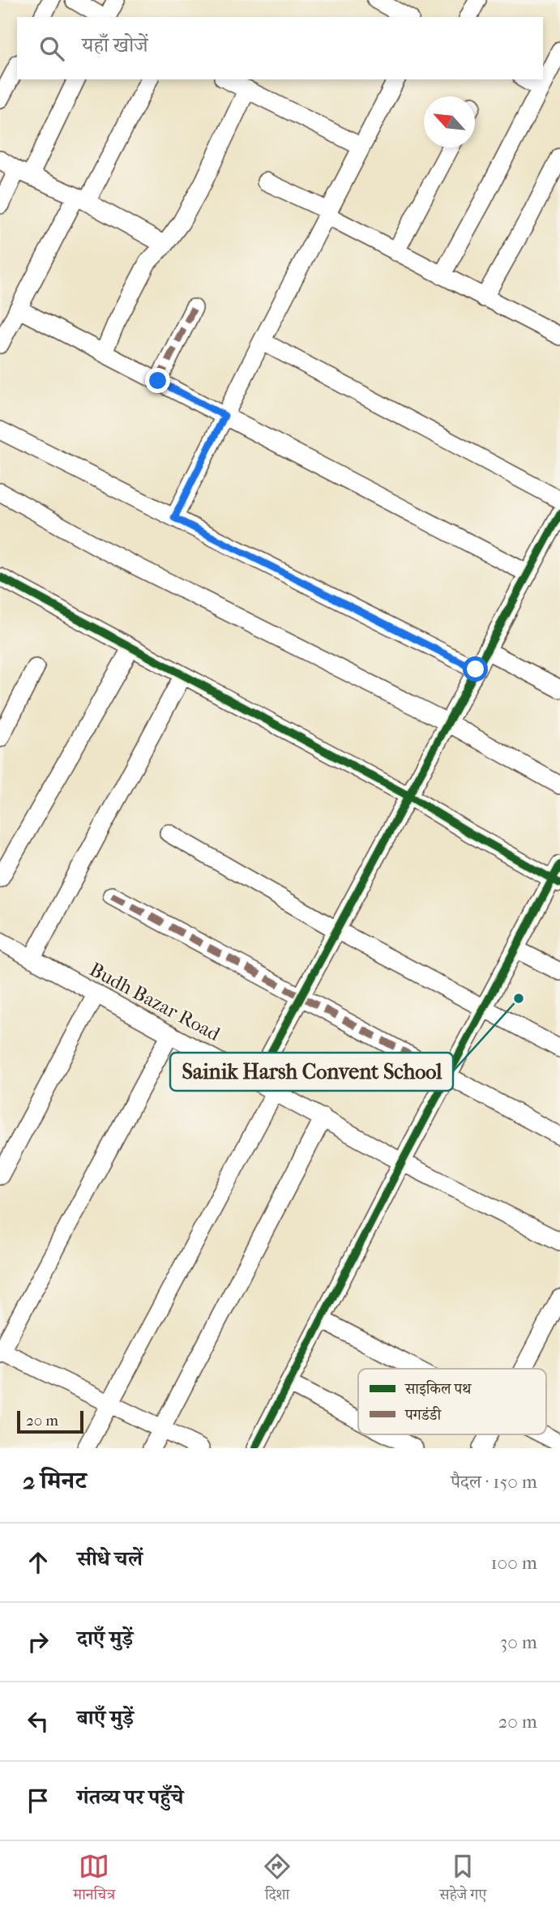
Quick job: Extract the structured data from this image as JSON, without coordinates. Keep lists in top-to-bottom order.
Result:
{
  "streets": {
    "street": ["Budh Bazar Road"]
  },
  "places": ["Sainik Harsh Convent School"],
  "legend": ["साइकिल पथ", "पगडंडी"],
  "scale_bar": "20 m",
  "north": "top left",
  "page": {
    "search": "यहाँ खोजें",
    "scale": "20 m",
    "heading": ["2 मिनट", "पैदल · 150 m"],
    "list": [
      ["सीधे चलें", "100 m"],
      ["दाएँ मुड़ें", "30 m"],
      ["बाएँ मुड़ें", "20 m"],
      "गंतव्य पर पहुँचे"
    ],
    "nav": ["मानचित्र", "दिशा", "सहेजे गए"]
  }
}
